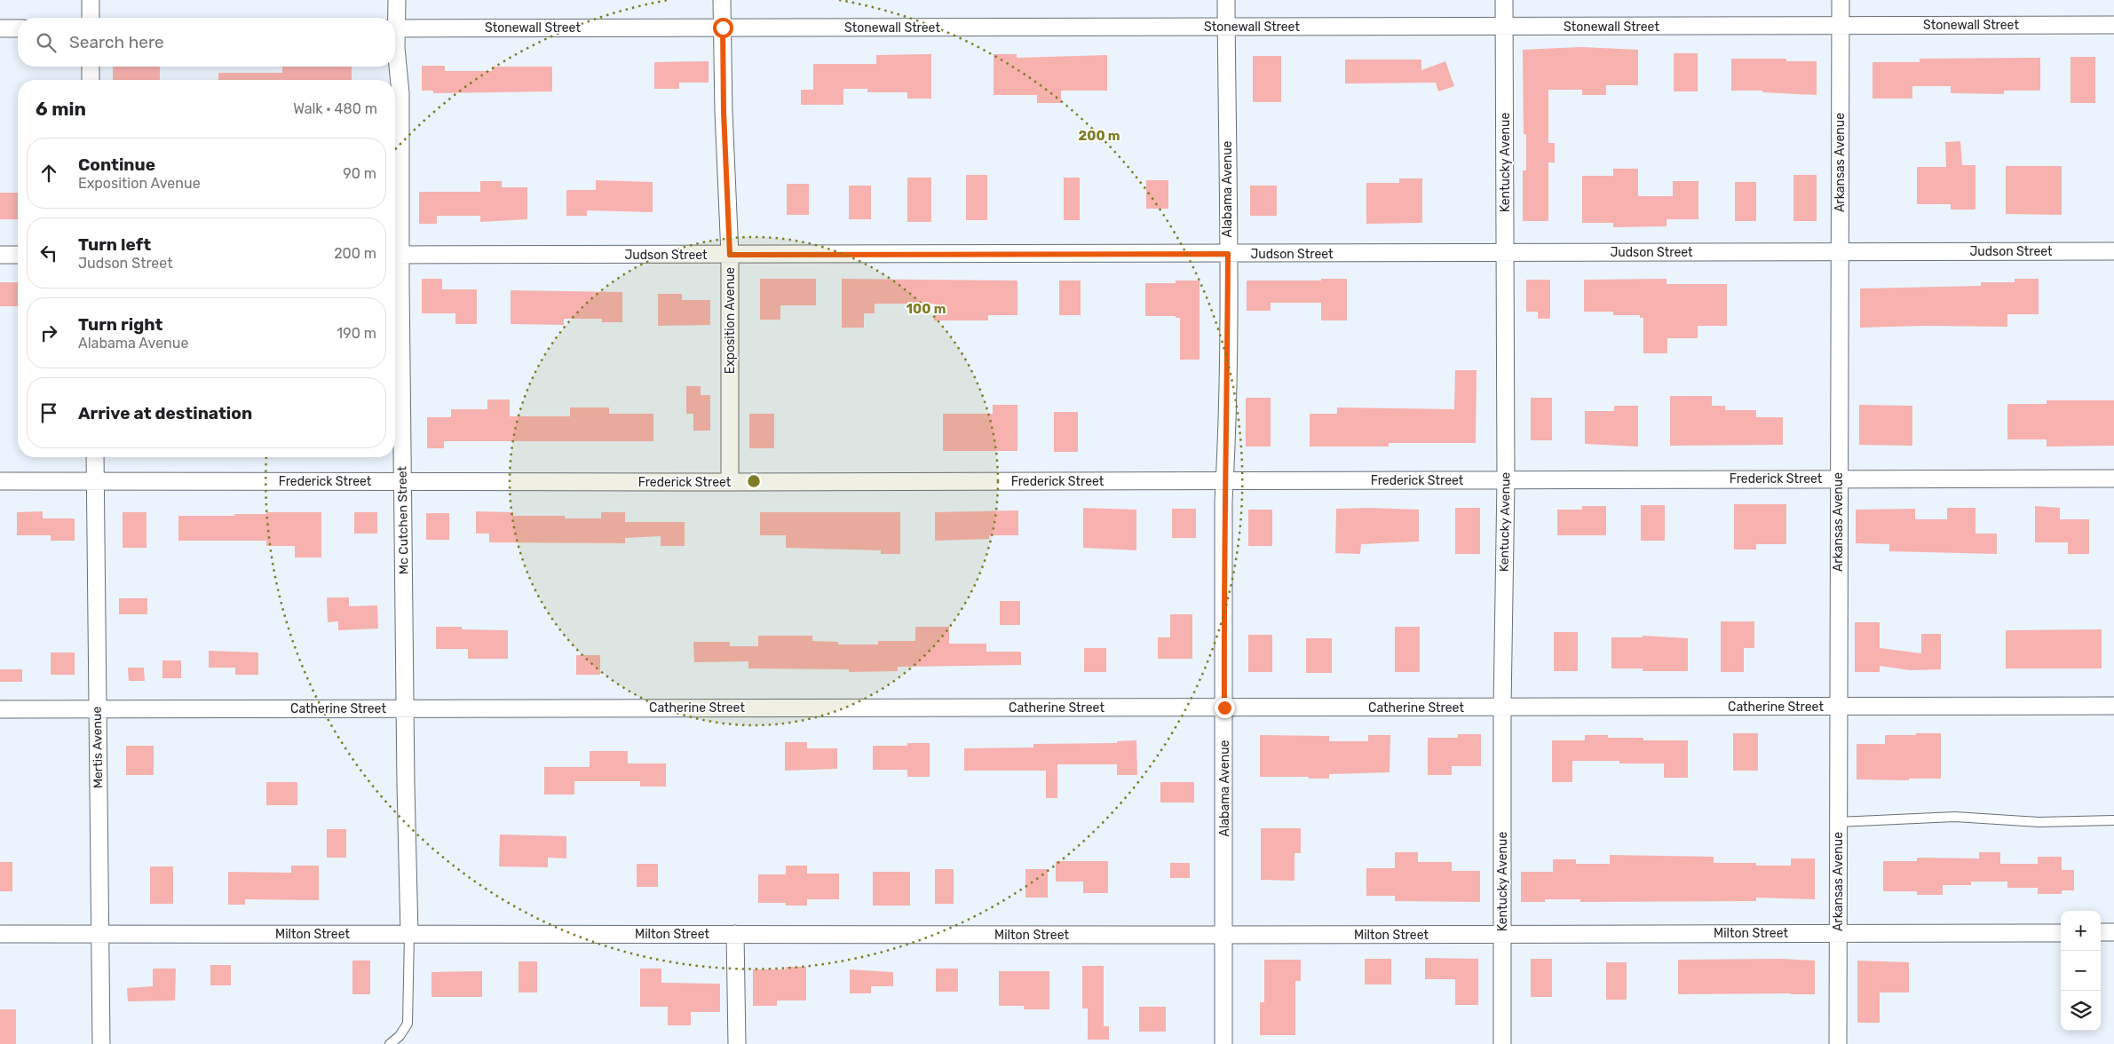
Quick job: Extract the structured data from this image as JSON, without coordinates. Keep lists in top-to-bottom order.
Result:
{
  "streets": {
    "street": [
      "Stonewall Street",
      "Kentucky Avenue",
      "Arkansas Avenue",
      "Alabama Avenue",
      "Judson Street",
      "Exposition Avenue",
      "Frederick Street",
      "Mc Cutchen Street",
      "Catherine Street",
      "Mertis Avenue",
      "Milton Street"
    ]
  },
  "crossings": [
    ["Stonewall Street", "Kentucky Avenue"],
    ["Stonewall Street", "Arkansas Avenue"],
    ["Stonewall Street", "Alabama Avenue"],
    ["Stonewall Street", "Exposition Avenue"],
    ["Kentucky Avenue", "Judson Street"],
    ["Kentucky Avenue", "Frederick Street"],
    ["Kentucky Avenue", "Catherine Street"],
    ["Kentucky Avenue", "Milton Street"],
    ["Arkansas Avenue", "Judson Street"],
    ["Arkansas Avenue", "Frederick Street"],
    ["Arkansas Avenue", "Catherine Street"],
    ["Arkansas Avenue", "Milton Street"],
    ["Alabama Avenue", "Judson Street"],
    ["Alabama Avenue", "Frederick Street"],
    ["Alabama Avenue", "Catherine Street"],
    ["Alabama Avenue", "Milton Street"],
    ["Judson Street", "Exposition Avenue"],
    ["Judson Street", "Mc Cutchen Street"],
    ["Exposition Avenue", "Frederick Street"],
    ["Frederick Street", "Mc Cutchen Street"],
    ["Frederick Street", "Mertis Avenue"],
    ["Mc Cutchen Street", "Catherine Street"],
    ["Mc Cutchen Street", "Milton Street"],
    ["Catherine Street", "Mertis Avenue"],
    ["Mertis Avenue", "Milton Street"]
  ],
  "page": {
    "search": "Search here",
    "heading": ["6 min", "Walk · 480 m"],
    "list": [
      ["Continue", "Exposition Avenue", "90 m"],
      ["Turn left", "Judson Street", "200 m"],
      ["Turn right", "Alabama Avenue", "190 m"],
      "Arrive at destination"
    ],
    "map_buttons": ["+", "−"]
  },
  "rings": ["200 m", "100 m"]
}
